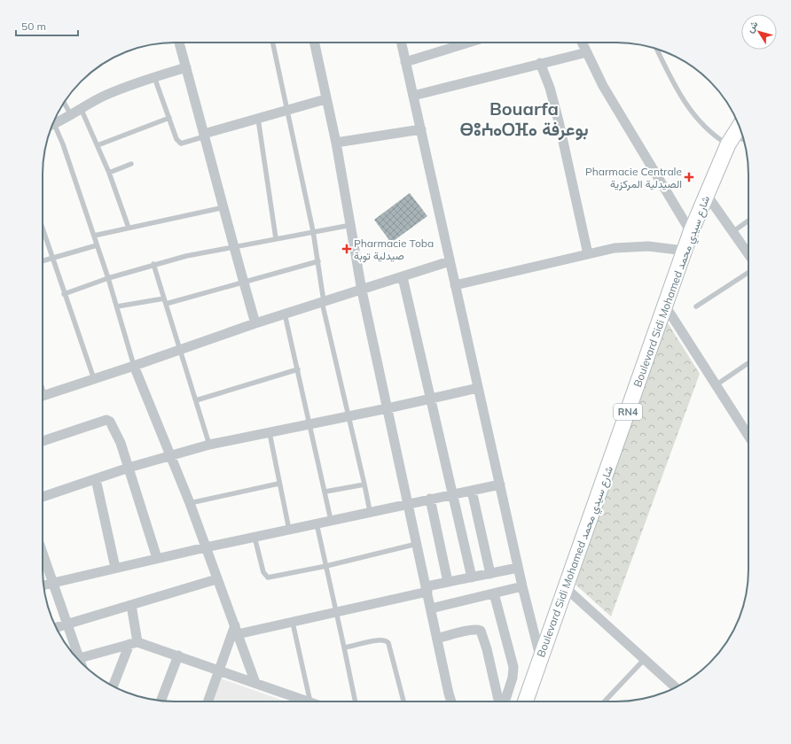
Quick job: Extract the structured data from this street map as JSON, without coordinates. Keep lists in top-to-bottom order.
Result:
{
  "streets": {
    "main road": ["Boulevard Sidi Mohamed شارع سيدي محمد", "RN4"]
  },
  "districts": ["Bouarfa ⴱⵓⵄⴰⵔⴼⴰ بوعرفة"],
  "places": {
    "health": ["Pharmacie Centrale الصيدلية المركزية", "Pharmacie Toba صيدلية توبة"]
  },
  "scale_bar": "50 m",
  "north": "top left"
}
